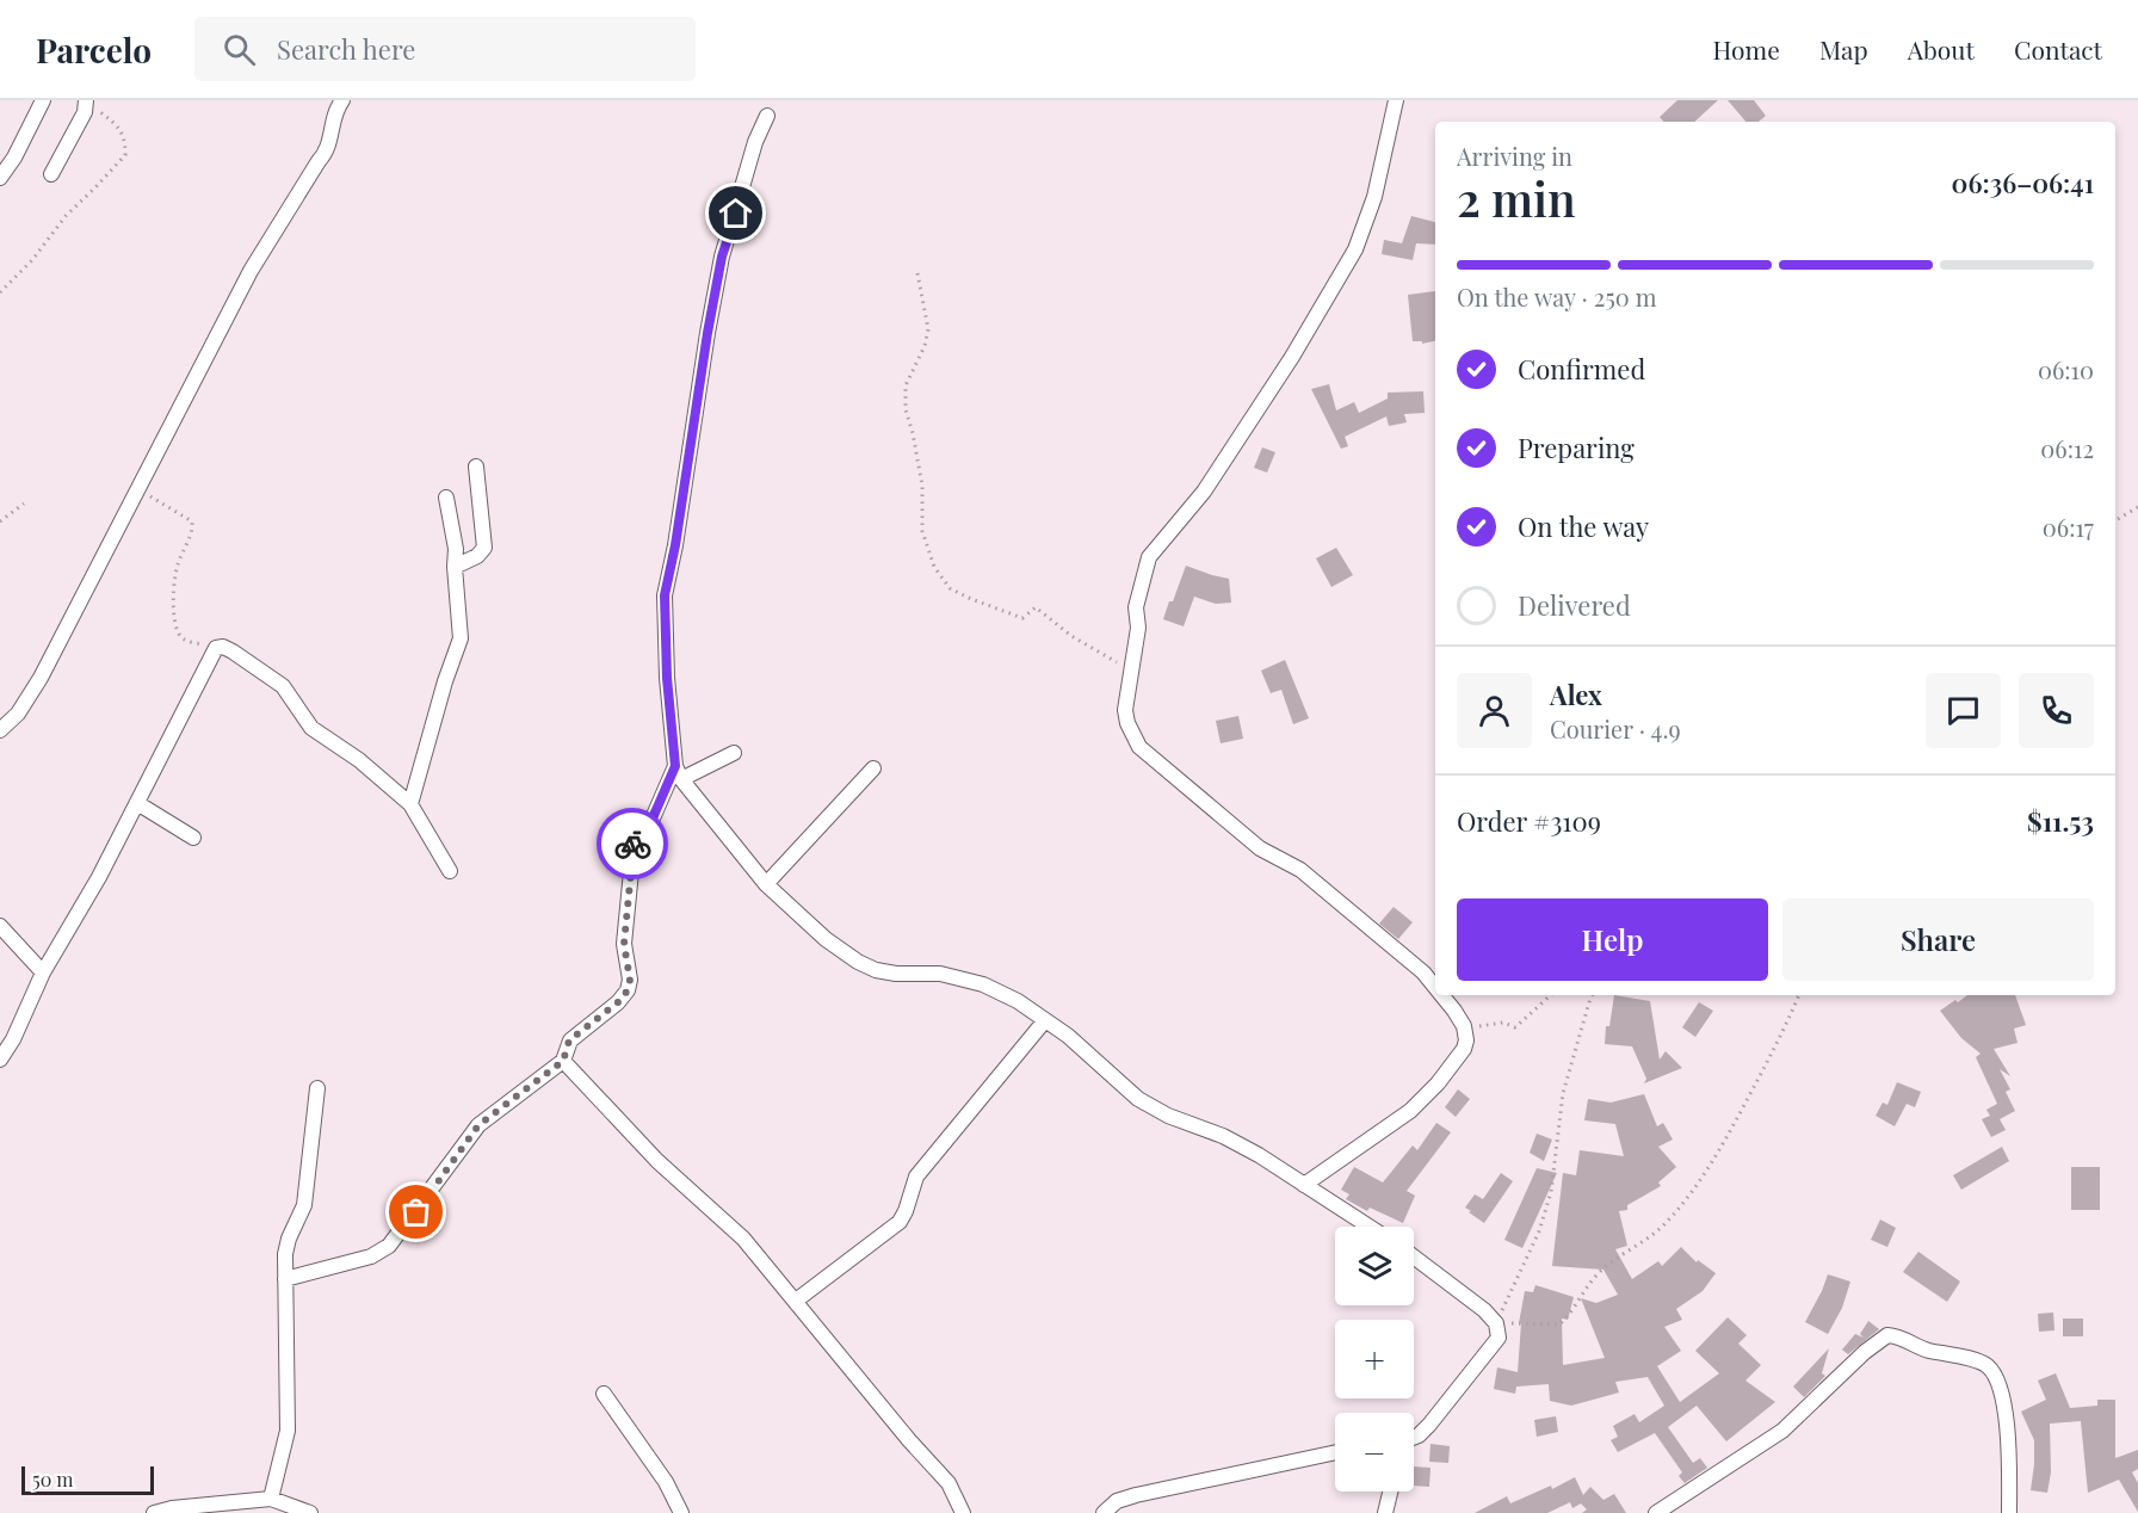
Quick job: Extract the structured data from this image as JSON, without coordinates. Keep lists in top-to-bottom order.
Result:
{
  "scale_bar": "50 m",
  "page": {
    "header": "Parcelo",
    "search": "Search here",
    "nav": [
      "Home",
      "Map",
      "About",
      "Contact"
    ],
    "heading": ["2 min", "Arriving in", "06:36–06:41"],
    "panel": [
      "Alex",
      "Courier · 4.9",
      "Order #3109",
      "$11.53"
    ],
    "bar": "On the way · 250 m",
    "list": [
      ["Confirmed", "06:10"],
      ["Preparing", "06:12"],
      ["On the way", "06:17"],
      "Delivered"
    ],
    "buttons": ["Help", "Share"],
    "map_buttons": ["+", "−"],
    "scale": "50 m"
  }
}
